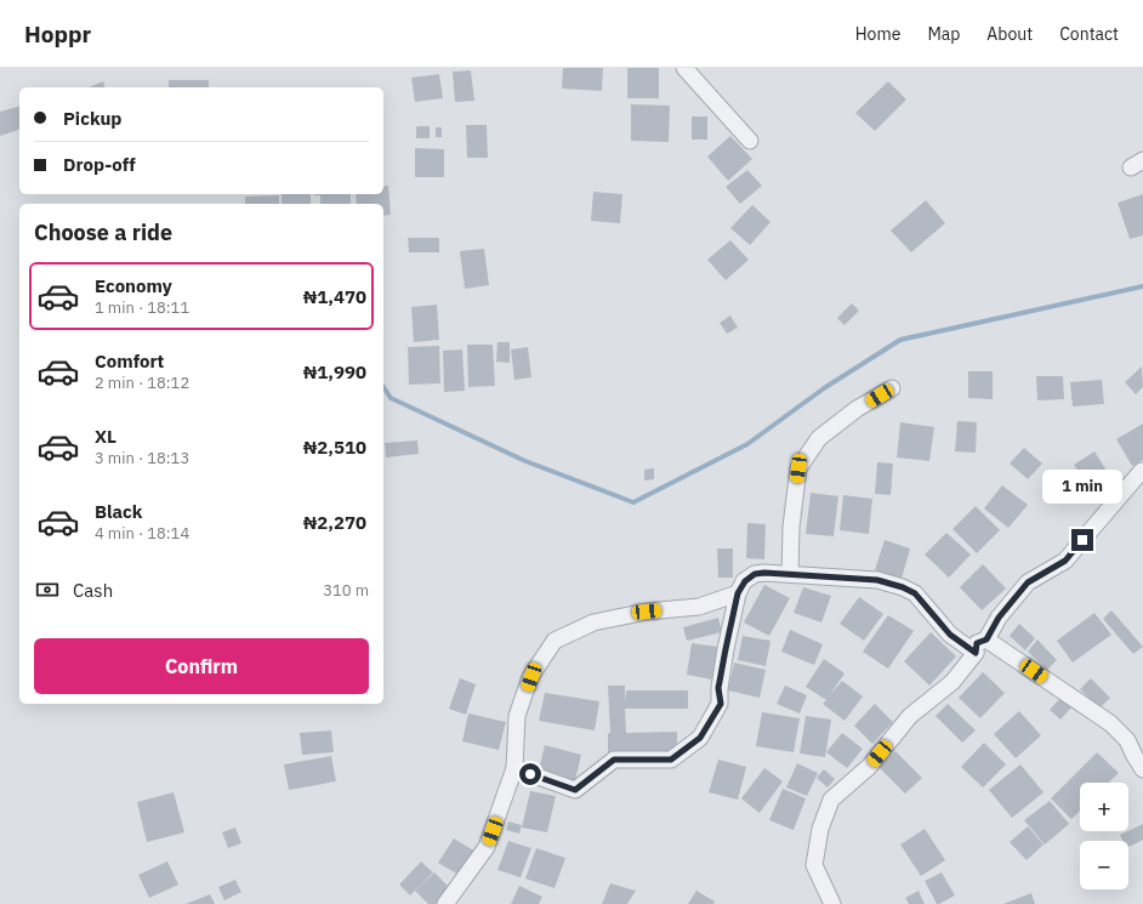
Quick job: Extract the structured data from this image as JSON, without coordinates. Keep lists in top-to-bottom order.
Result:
{
  "page": {
    "header": "Hoppr",
    "nav": [
      "Home",
      "Map",
      "About",
      "Contact"
    ],
    "banner": ["Pickup", "Drop-off"],
    "heading": "Choose a ride",
    "list": [
      {
        "name": "Economy",
        "note": "1 min · 18:11",
        "value": "₦1,470"
      },
      {
        "name": "Comfort",
        "note": "2 min · 18:12",
        "value": "₦1,990"
      },
      {
        "name": "XL",
        "note": "3 min · 18:13",
        "value": "₦2,510"
      },
      {
        "name": "Black",
        "note": "4 min · 18:14",
        "value": "₦2,270"
      }
    ],
    "bubble": "1 min",
    "pay": ["Cash", "310 m"],
    "buttons": "Confirm",
    "map_buttons": ["+", "−"]
  }
}
